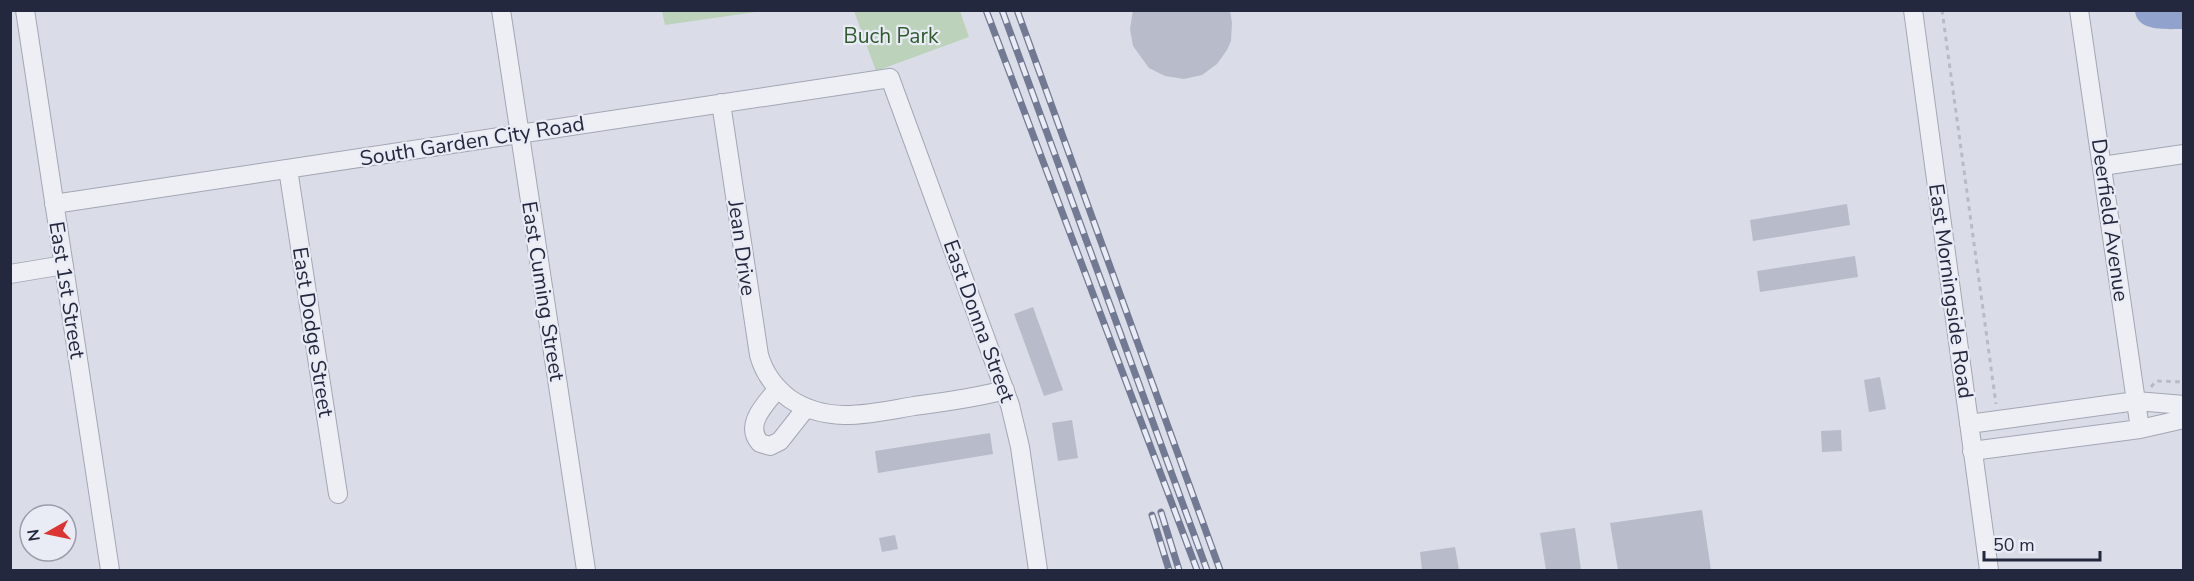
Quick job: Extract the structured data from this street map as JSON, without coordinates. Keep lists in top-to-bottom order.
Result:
{
  "streets": {
    "street": [
      "South Garden City Road",
      "Deerfield Avenue",
      "Jean Drive",
      "East 1st Street",
      "East Cuming Street",
      "East Morningside Road",
      "East Donna Street",
      "East Dodge Street"
    ]
  },
  "crossings": [
    ["South Garden City Road", "Jean Drive"],
    ["South Garden City Road", "East 1st Street"],
    ["South Garden City Road", "East Cuming Street"],
    ["South Garden City Road", "East Donna Street"],
    ["South Garden City Road", "East Dodge Street"],
    ["Jean Drive", "East Donna Street"]
  ],
  "parks": ["Buch Park"],
  "scale_bar": "50 m",
  "north": "left"
}
